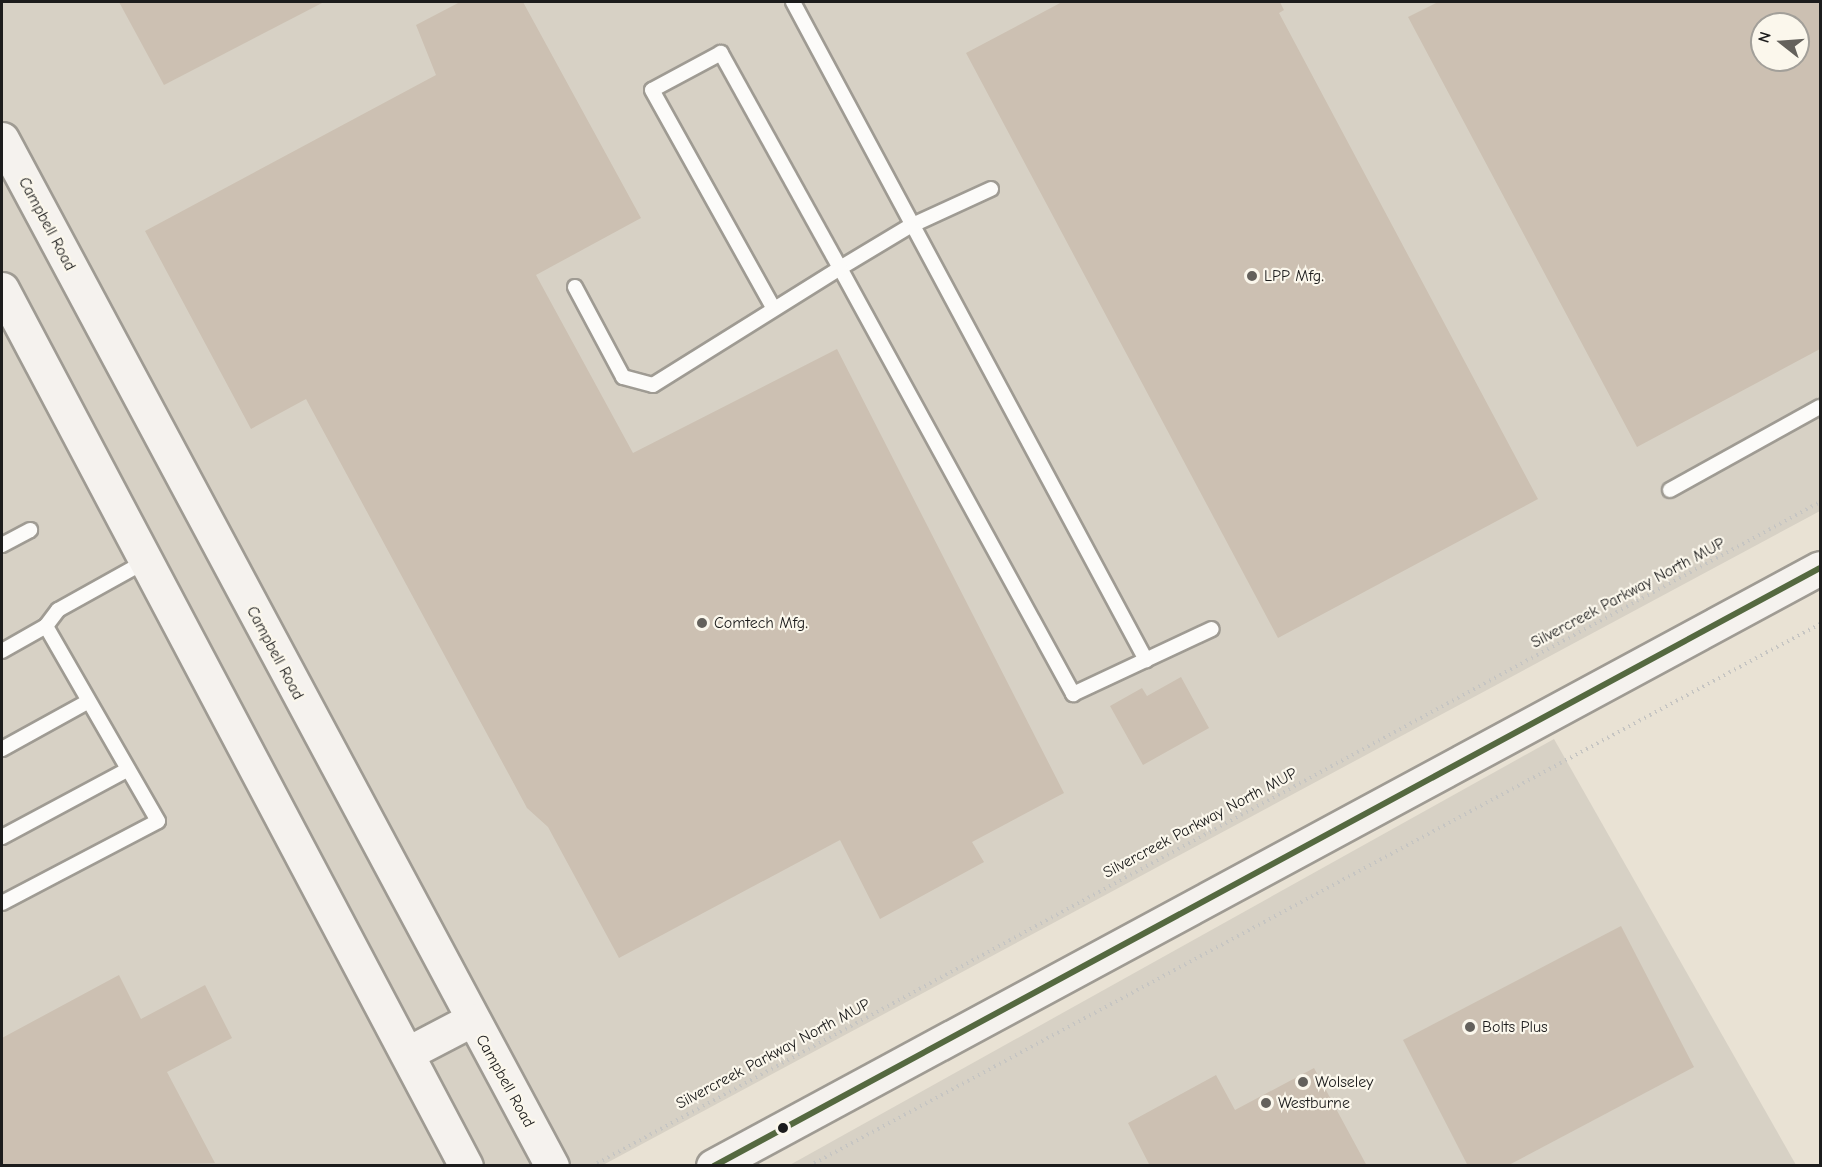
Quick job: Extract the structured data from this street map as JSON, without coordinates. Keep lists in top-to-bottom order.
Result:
{
  "streets": {
    "street": ["Campbell Road"],
    "path": ["Silvercreek Parkway North MUP"]
  },
  "places": [
    "LPP Mfg.",
    "Comtech Mfg.",
    "Bolts Plus",
    "Wolseley",
    "Westburne"
  ],
  "north": "left"
}
